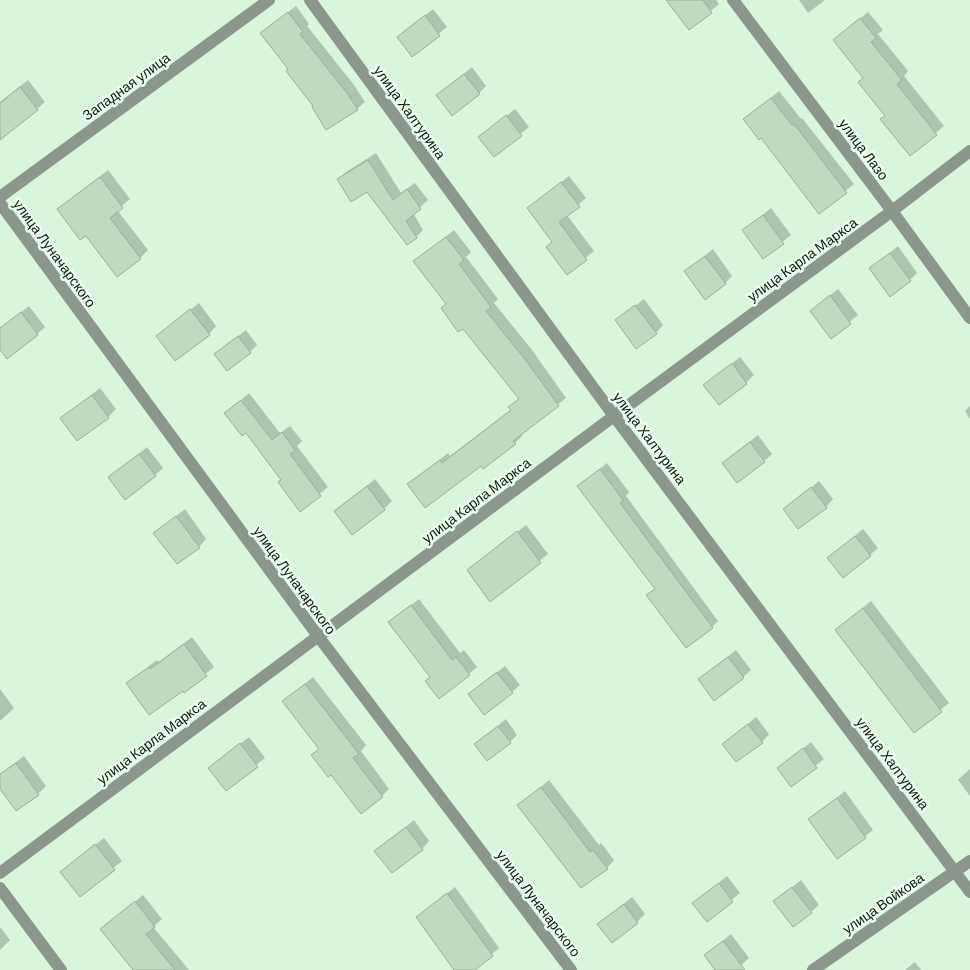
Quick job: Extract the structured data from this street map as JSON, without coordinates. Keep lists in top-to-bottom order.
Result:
{
  "streets": {
    "street": [
      "Западная улица",
      "улица Халтурина",
      "улица Лазо",
      "улица Луначарского",
      "улица Карла Маркса",
      "улица Войкова"
    ]
  },
  "crossings": [
    ["улица Халтурина", "улица Карла Маркса"],
    ["улица Халтурина", "улица Войкова"],
    ["улица Лазо", "улица Карла Маркса"],
    ["улица Луначарского", "улица Карла Маркса"]
  ]
}
